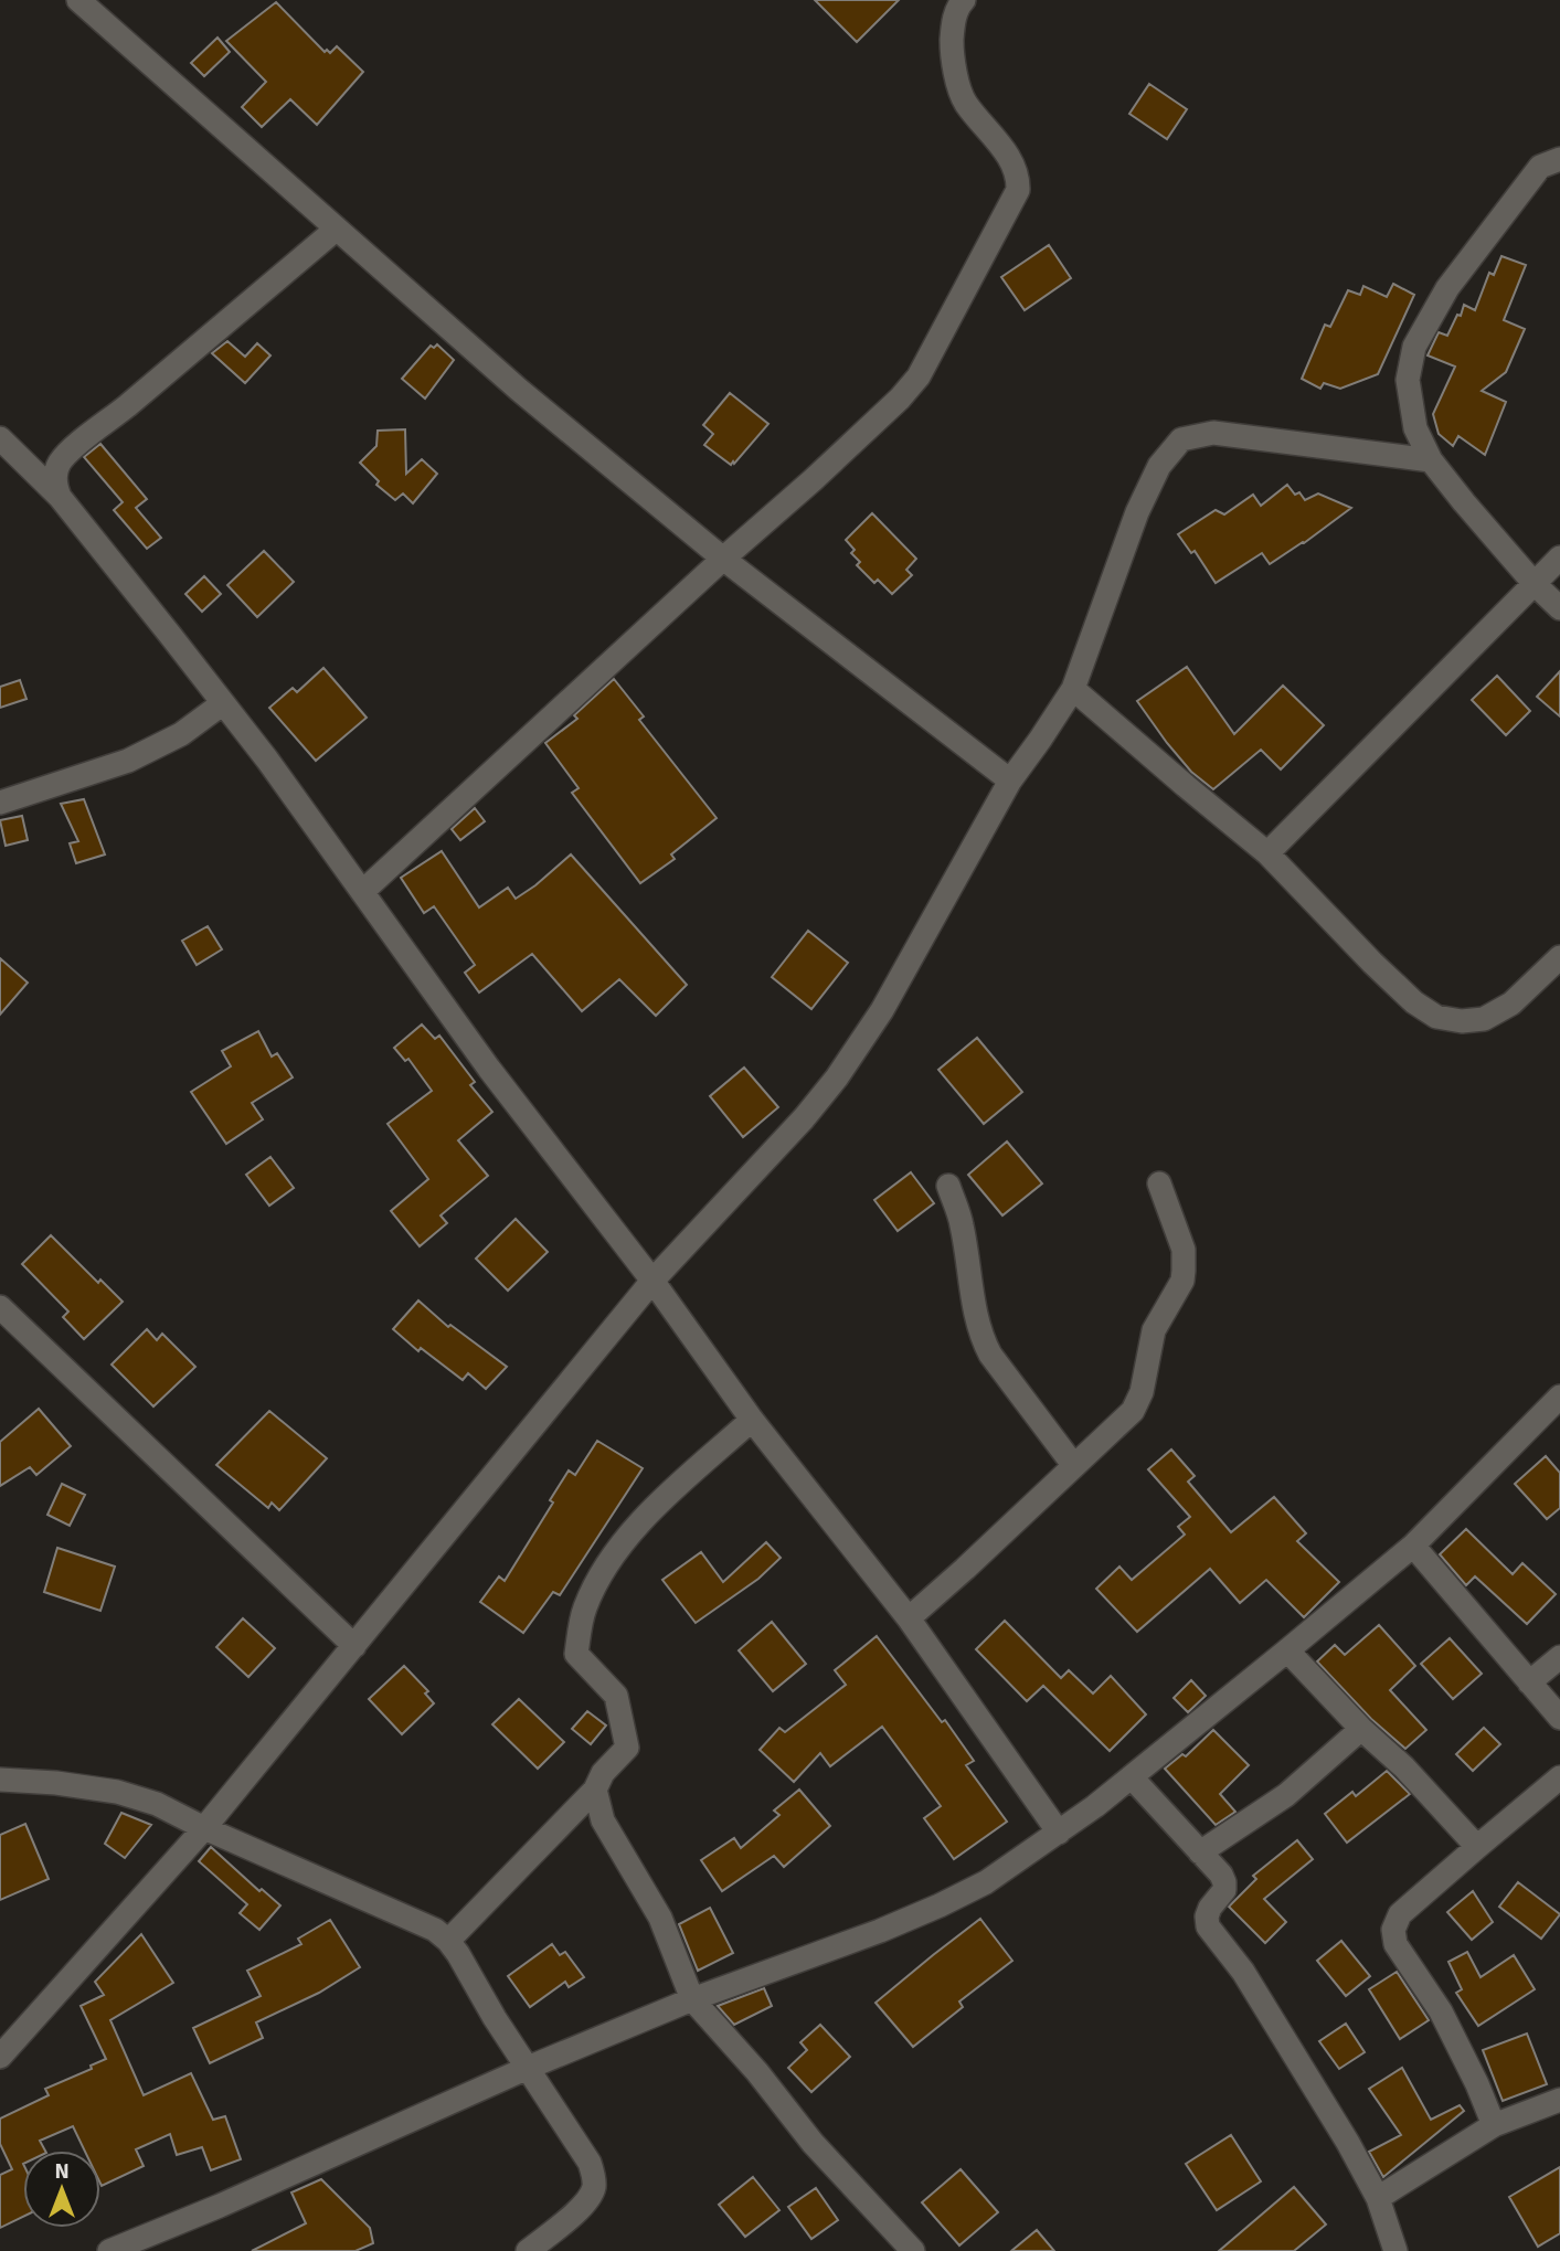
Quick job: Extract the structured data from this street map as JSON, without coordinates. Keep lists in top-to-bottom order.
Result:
{
  "north": "top"
}
